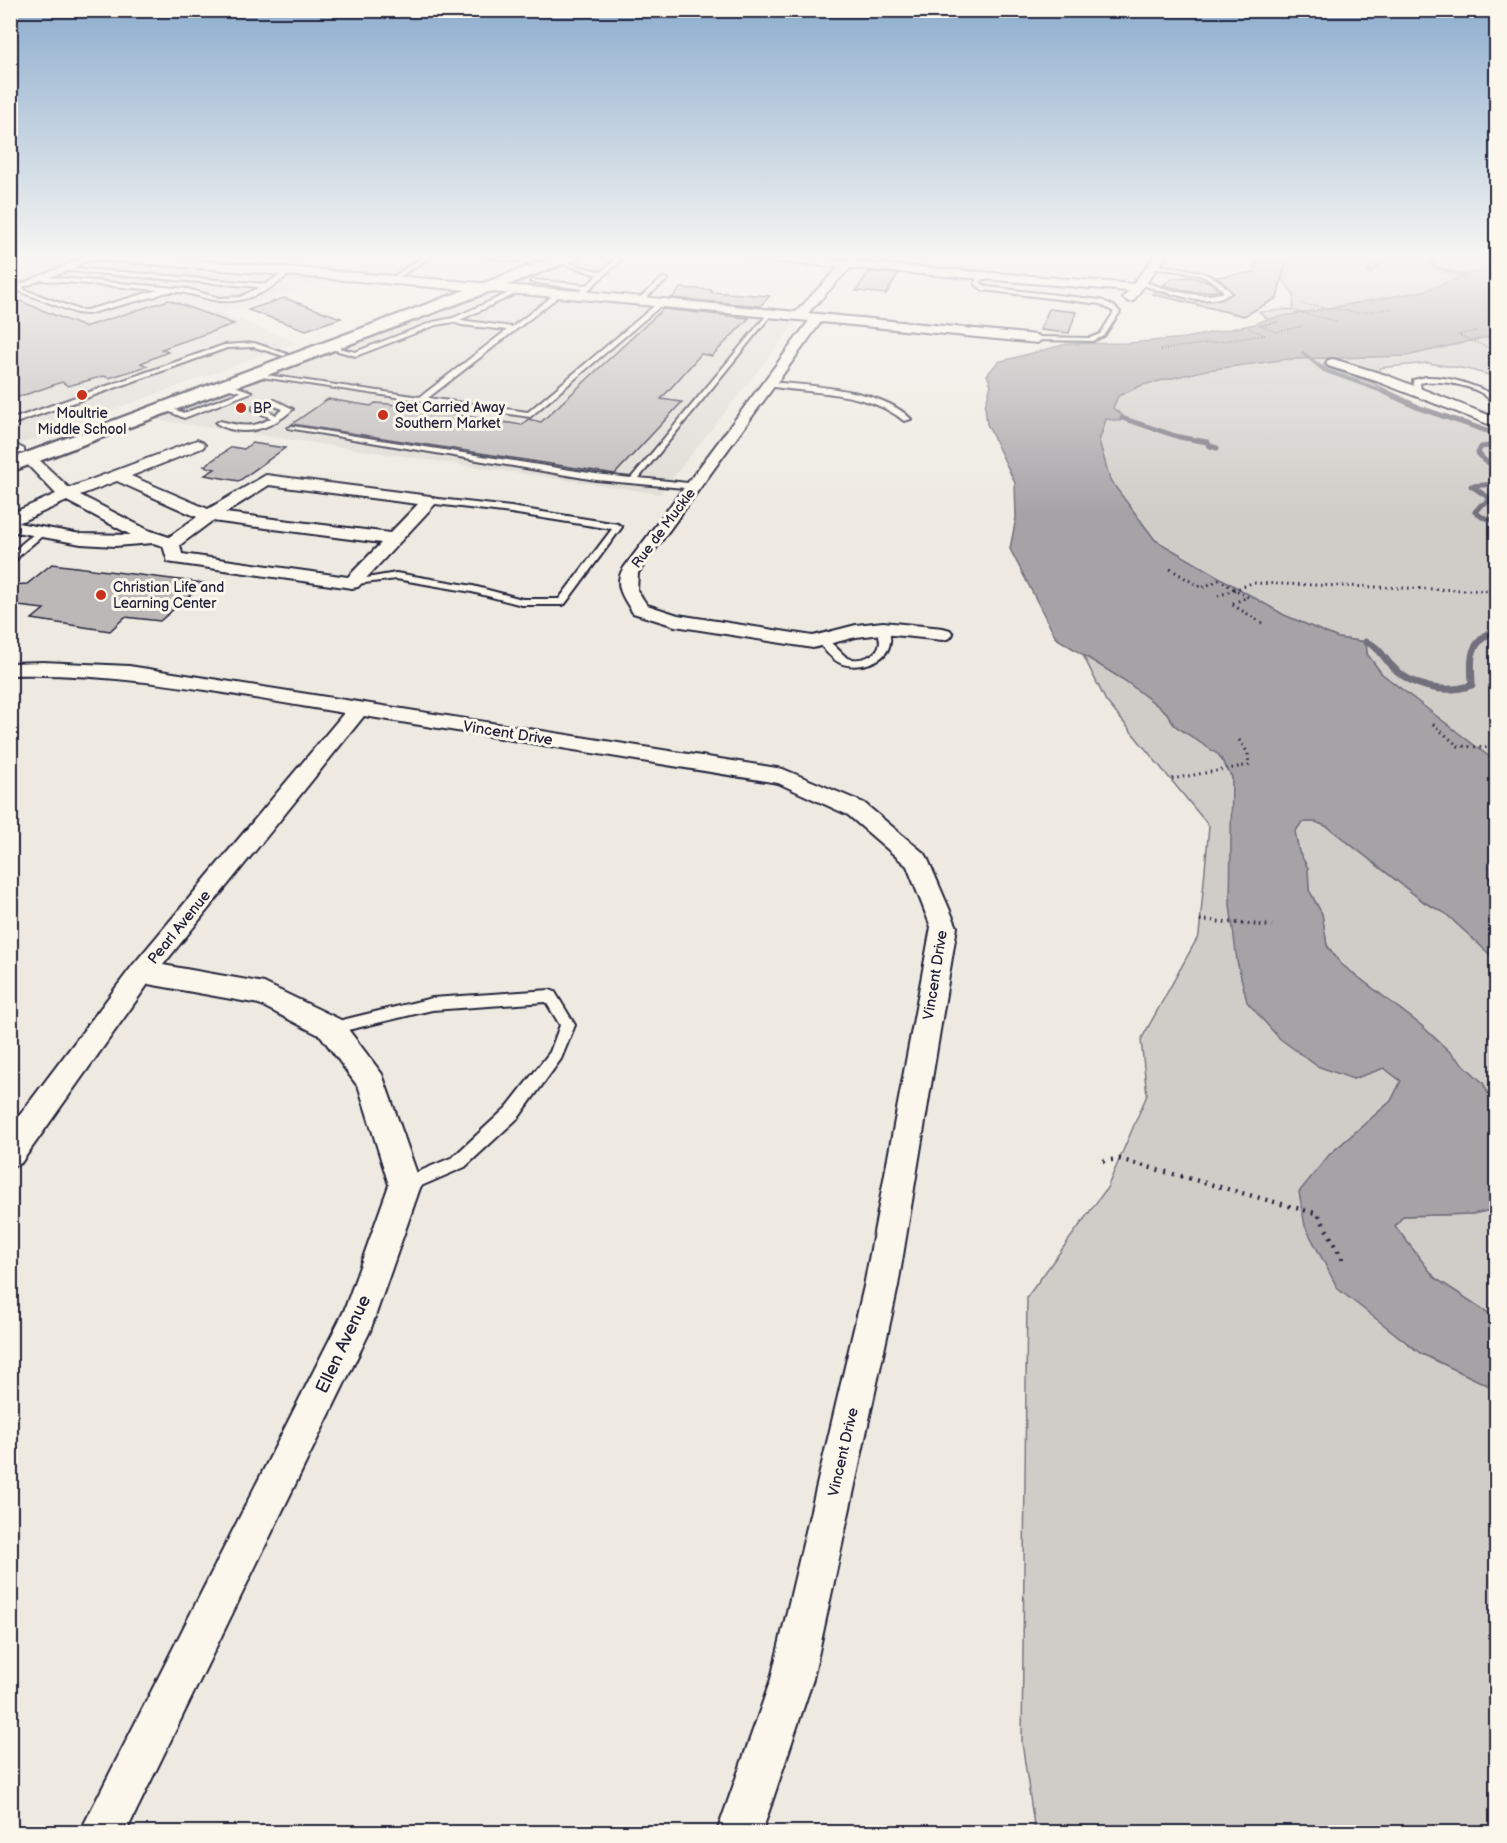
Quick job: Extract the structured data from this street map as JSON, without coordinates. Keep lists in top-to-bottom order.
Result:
{
  "streets": {
    "street": [
      "Rue de Muckle",
      "Vincent Drive",
      "Pearl Avenue",
      "Ellen Avenue"
    ]
  },
  "crossings": [
    ["Vincent Drive", "Pearl Avenue"]
  ],
  "places": [
    "Moultrie Middle School",
    "BP",
    "Get Carried Away Southern Market",
    "Christian Life and Learning Center"
  ]
}
